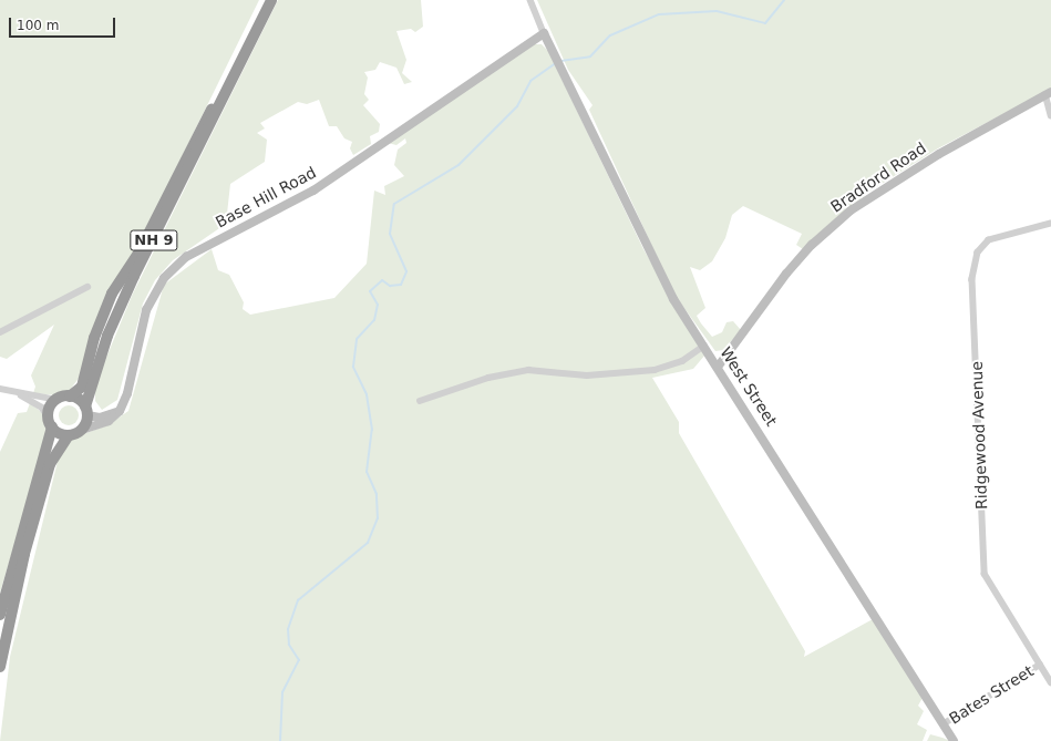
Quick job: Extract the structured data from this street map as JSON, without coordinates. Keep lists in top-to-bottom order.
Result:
{
  "streets": {
    "highway": ["NH 9"],
    "street": [
      "Bradford Road",
      "Base Hill Road",
      "West Street",
      "Ridgewood Avenue",
      "Bates Street"
    ]
  },
  "crossings": [
    ["Bradford Road", "West Street"],
    ["Base Hill Road", "West Street"],
    ["West Street", "Bates Street"],
    ["Ridgewood Avenue", "Bates Street"]
  ],
  "scale_bar": "100 m"
}
